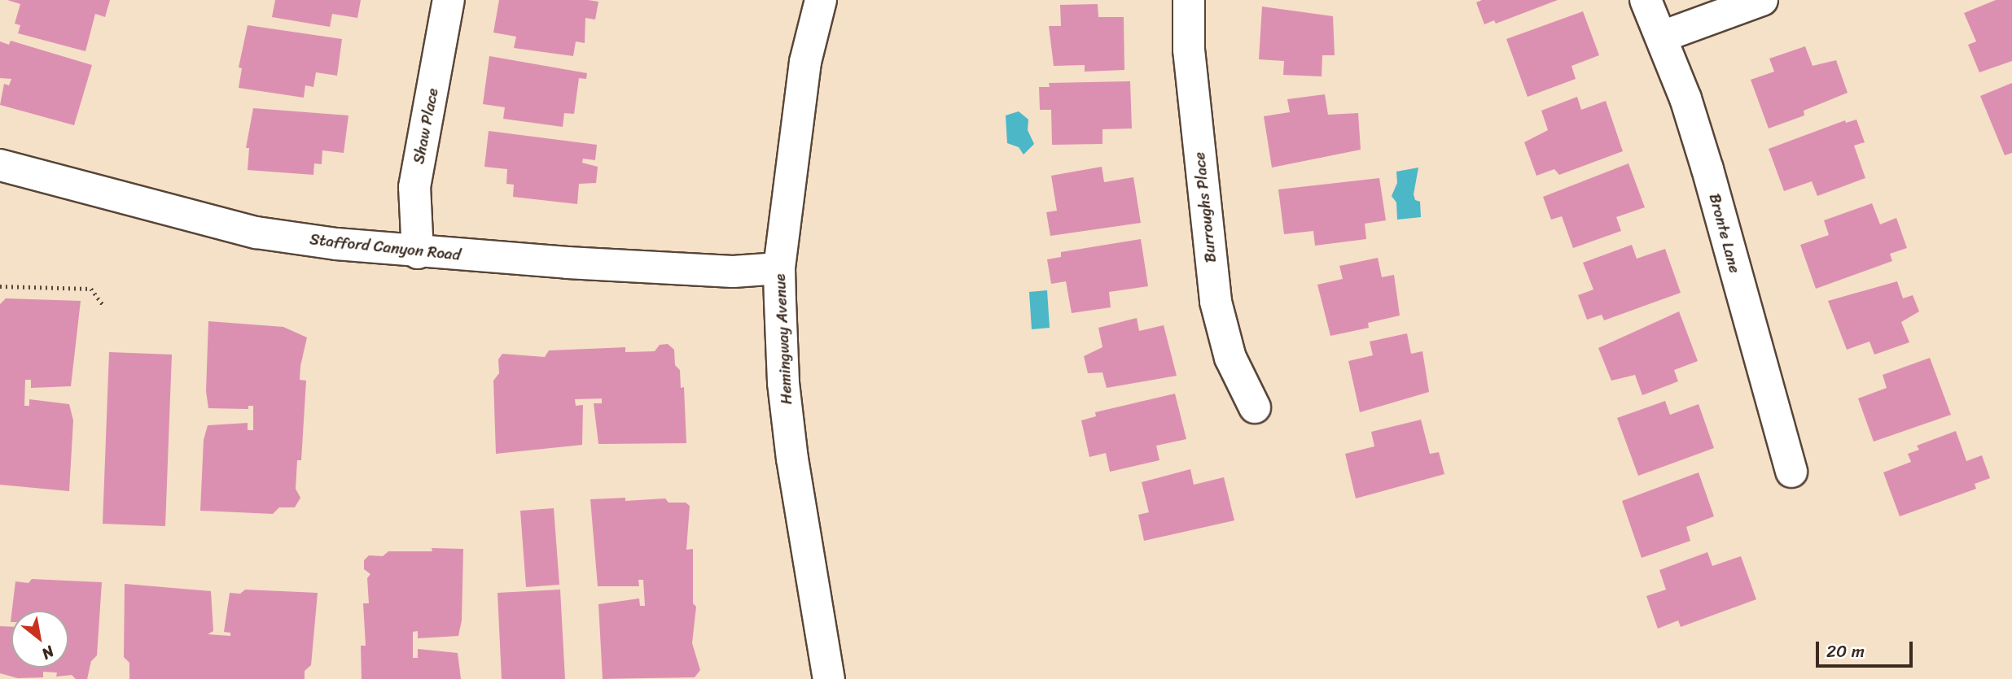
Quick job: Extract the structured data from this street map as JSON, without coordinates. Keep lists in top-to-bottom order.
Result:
{
  "streets": {
    "street": [
      "Shaw Place",
      "Burroughs Place",
      "Bronte Lane",
      "Stafford Canyon Road",
      "Hemingway Avenue"
    ]
  },
  "crossings": [
    ["Shaw Place", "Stafford Canyon Road"],
    ["Stafford Canyon Road", "Hemingway Avenue"]
  ],
  "scale_bar": "20 m",
  "north": "bottom right"
}
